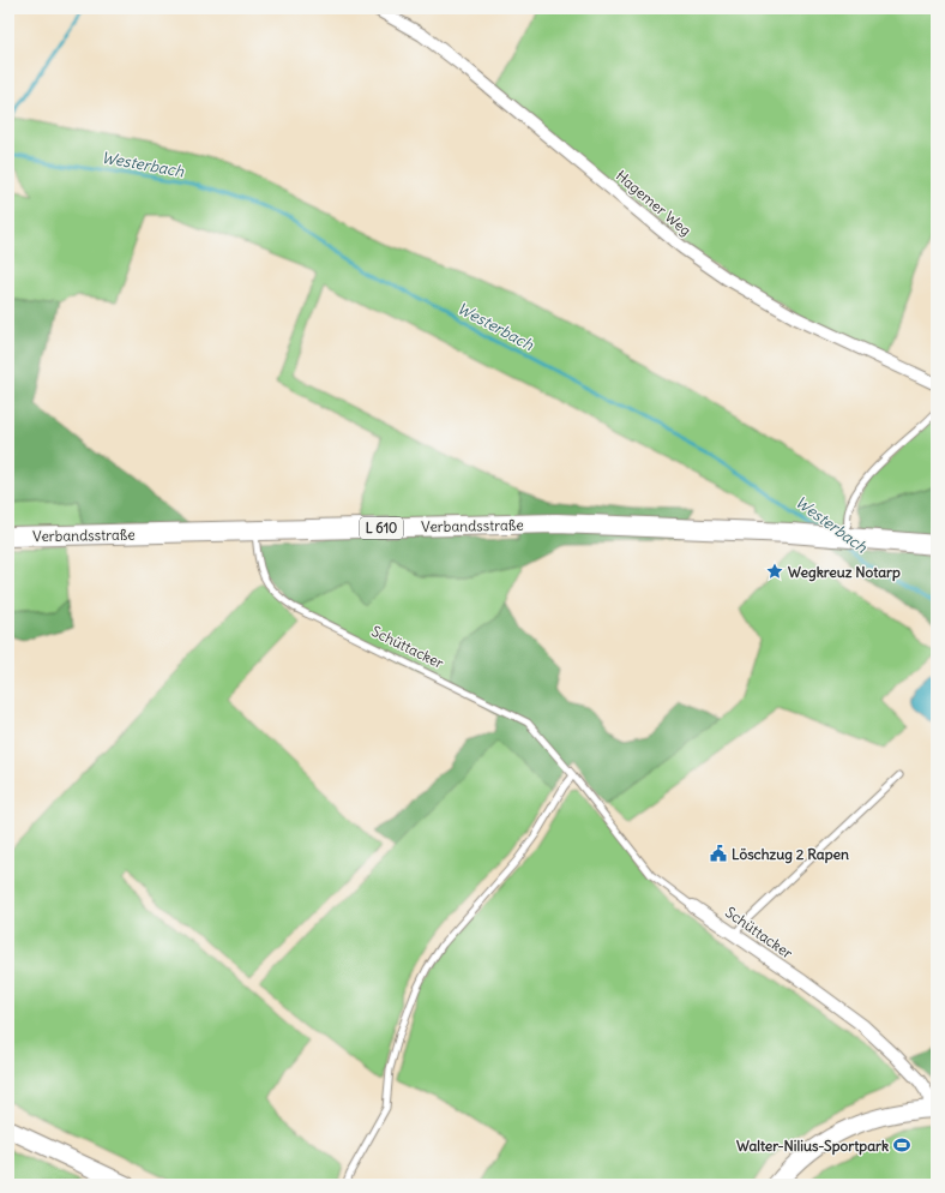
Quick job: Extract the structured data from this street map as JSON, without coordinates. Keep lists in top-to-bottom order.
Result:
{
  "streets": {
    "main road": ["Verbandsstraße", "L 610"],
    "street": ["Hagemer Weg", "Schüttacker"]
  },
  "crossings": [
    ["Verbandsstraße", "Schüttacker"]
  ],
  "water": ["Westerbach"],
  "places": {
    "place": ["Wegkreuz Notarp"],
    "public building": ["Löschzug 2 Rapen"],
    "sports": ["Walter-Nilius-Sportpark"]
  }
}
